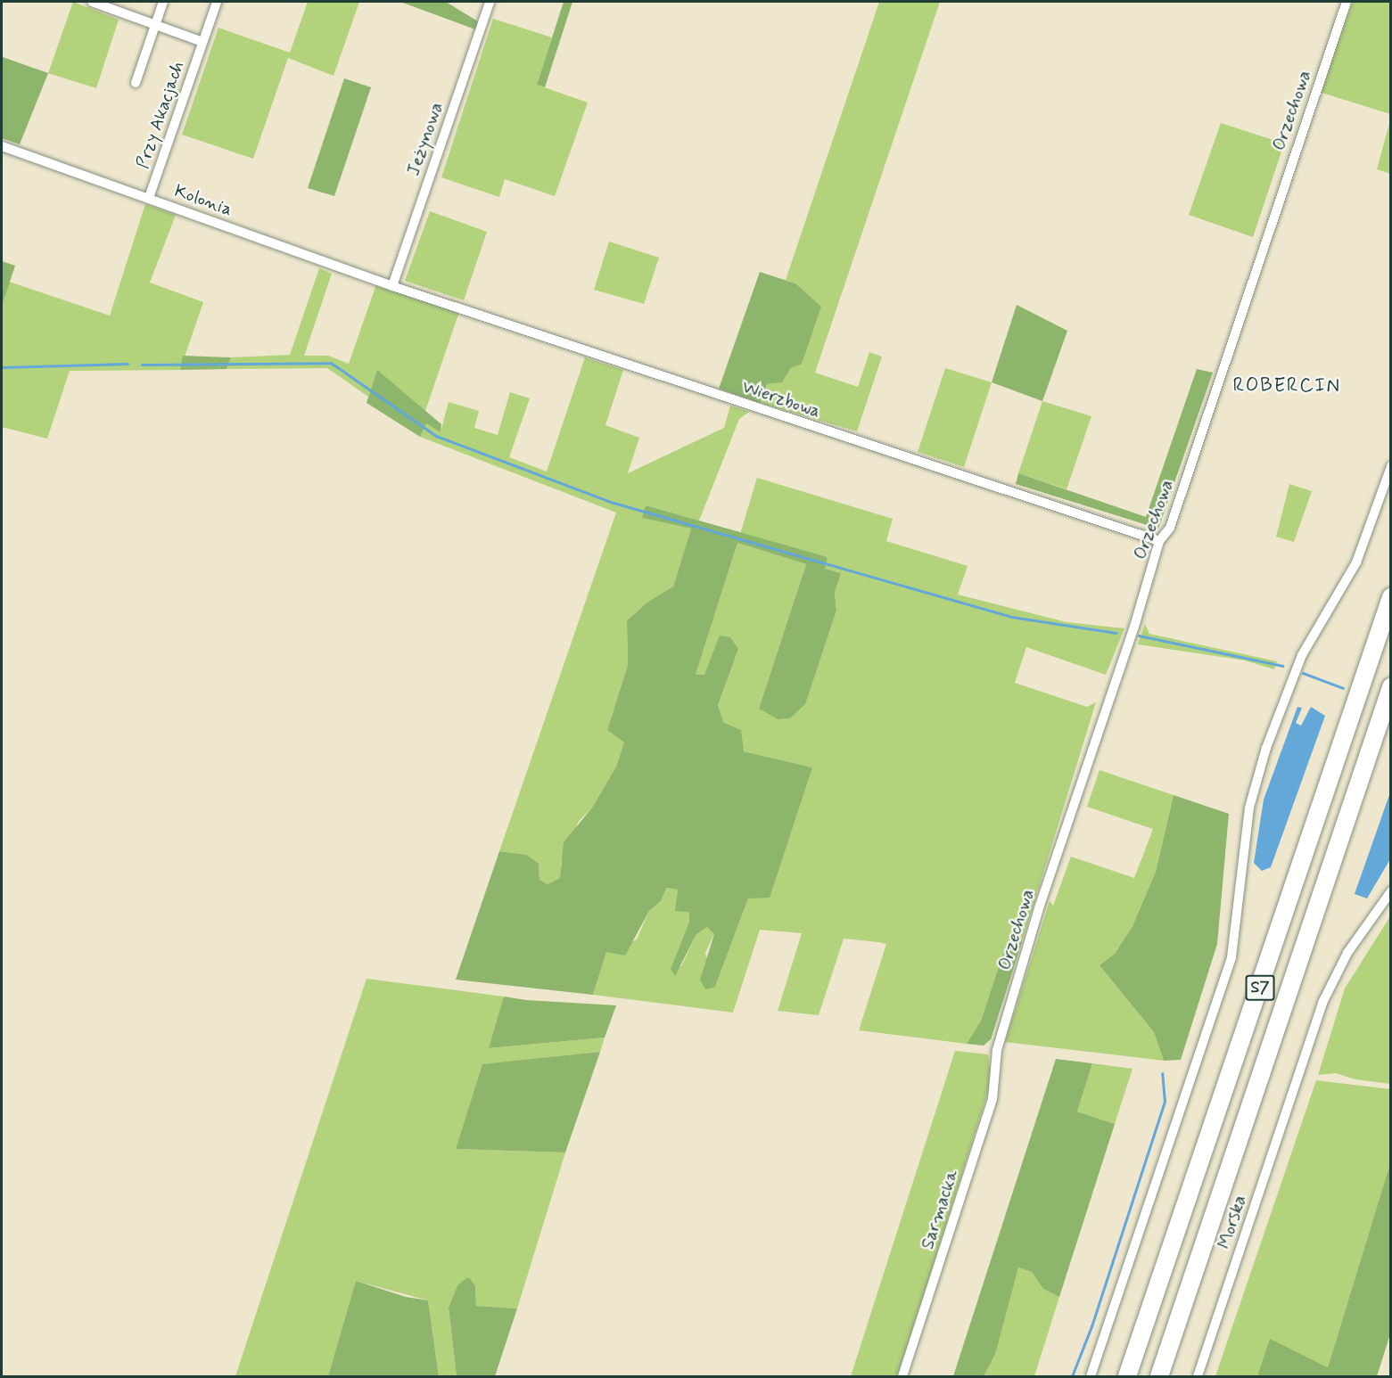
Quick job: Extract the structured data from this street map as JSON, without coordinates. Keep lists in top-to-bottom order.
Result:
{
  "streets": {
    "highway": ["S7"],
    "street": [
      "Orzechowa",
      "Przy Akacjach",
      "Jeżynowa",
      "Kolonia",
      "Wierzbowa",
      "Sarmacka",
      "Morska"
    ]
  },
  "crossings": [
    ["Orzechowa", "Wierzbowa"],
    ["Orzechowa", "Sarmacka"],
    ["Przy Akacjach", "Kolonia"],
    ["Jeżynowa", "Kolonia"],
    ["Jeżynowa", "Wierzbowa"],
    ["Kolonia", "Wierzbowa"]
  ],
  "districts": ["ROBERCIN"]
}
